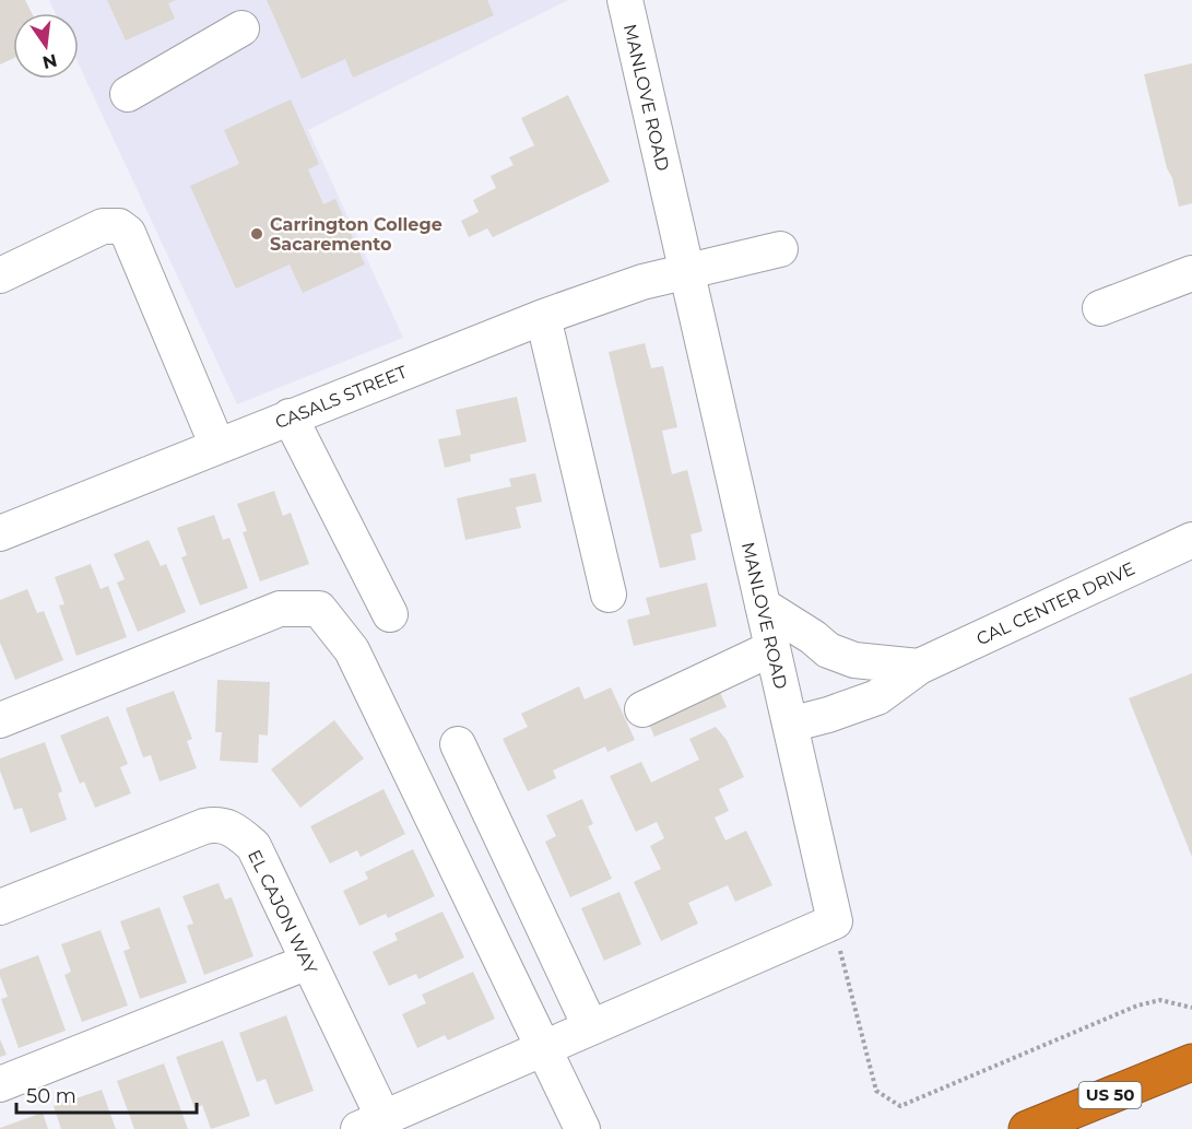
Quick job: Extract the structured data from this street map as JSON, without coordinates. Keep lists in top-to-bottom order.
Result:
{
  "streets": {
    "highway": ["US 50"],
    "street": [
      "MANLOVE ROAD",
      "CASALS STREET",
      "CAL CENTER DRIVE",
      "EL CAJON WAY"
    ]
  },
  "crossings": [
    ["MANLOVE ROAD", "CASALS STREET"],
    ["MANLOVE ROAD", "CAL CENTER DRIVE"]
  ],
  "places": ["Carrington College Sacaremento"],
  "scale_bar": "50 m",
  "north": "bottom"
}
